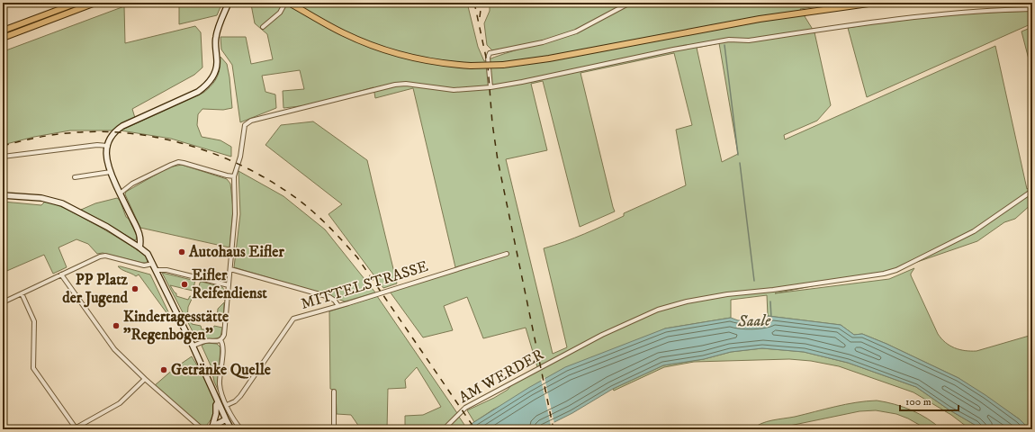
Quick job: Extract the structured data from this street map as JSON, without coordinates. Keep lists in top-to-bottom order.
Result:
{
  "streets": {
    "street": ["MITTELSTRASSE", "AM WERDER"]
  },
  "water": ["Saale"],
  "places": [
    "Autohaus Eifler",
    "Eifler Reifendienst",
    "PP Platz der Jugend",
    "Kindertagesstätte \"Regenbogen\"",
    "Getränke Quelle"
  ],
  "scale_bar": "100 m"
}
